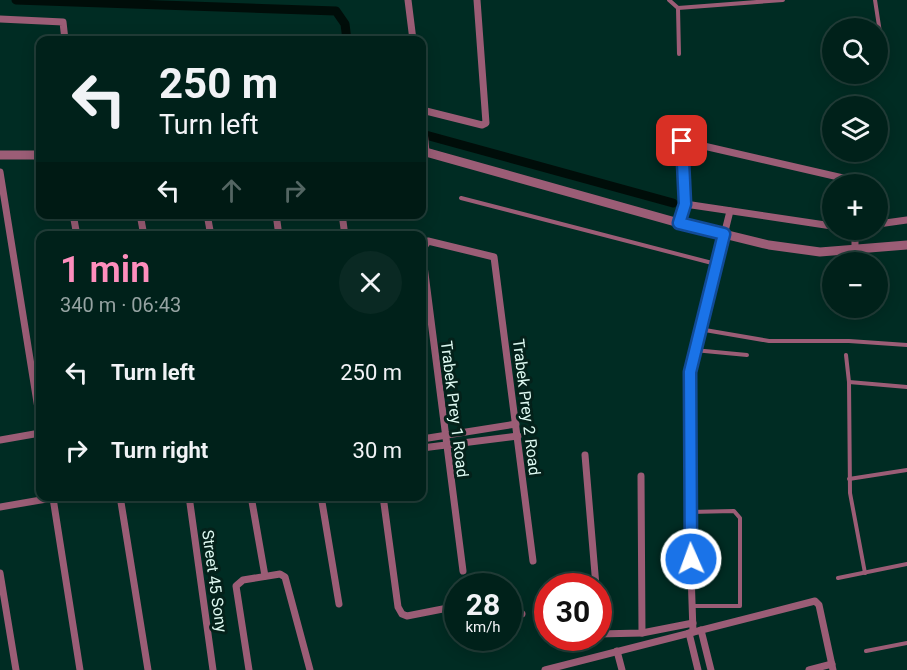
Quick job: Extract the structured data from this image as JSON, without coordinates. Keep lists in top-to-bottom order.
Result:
{
  "streets": {
    "street": ["Trabek Prey 2 Road", "Trabek Prey 1 Road", "Street 45 Sony"]
  },
  "crossings": [
    ["Trabek Prey 2 Road", "Trabek Prey 1 Road"]
  ],
  "page": {
    "map_buttons": ["+", "−"],
    "turn": ["250 m", "Turn left"],
    "heading": ["1 min", "340 m · 06:43"],
    "list": [
      {
        "name": "Turn left",
        "value": "250 m"
      },
      {
        "name": "Turn right",
        "value": "30 m"
      }
    ],
    "speed": "28 km/h",
    "limit": "30"
  }
}
